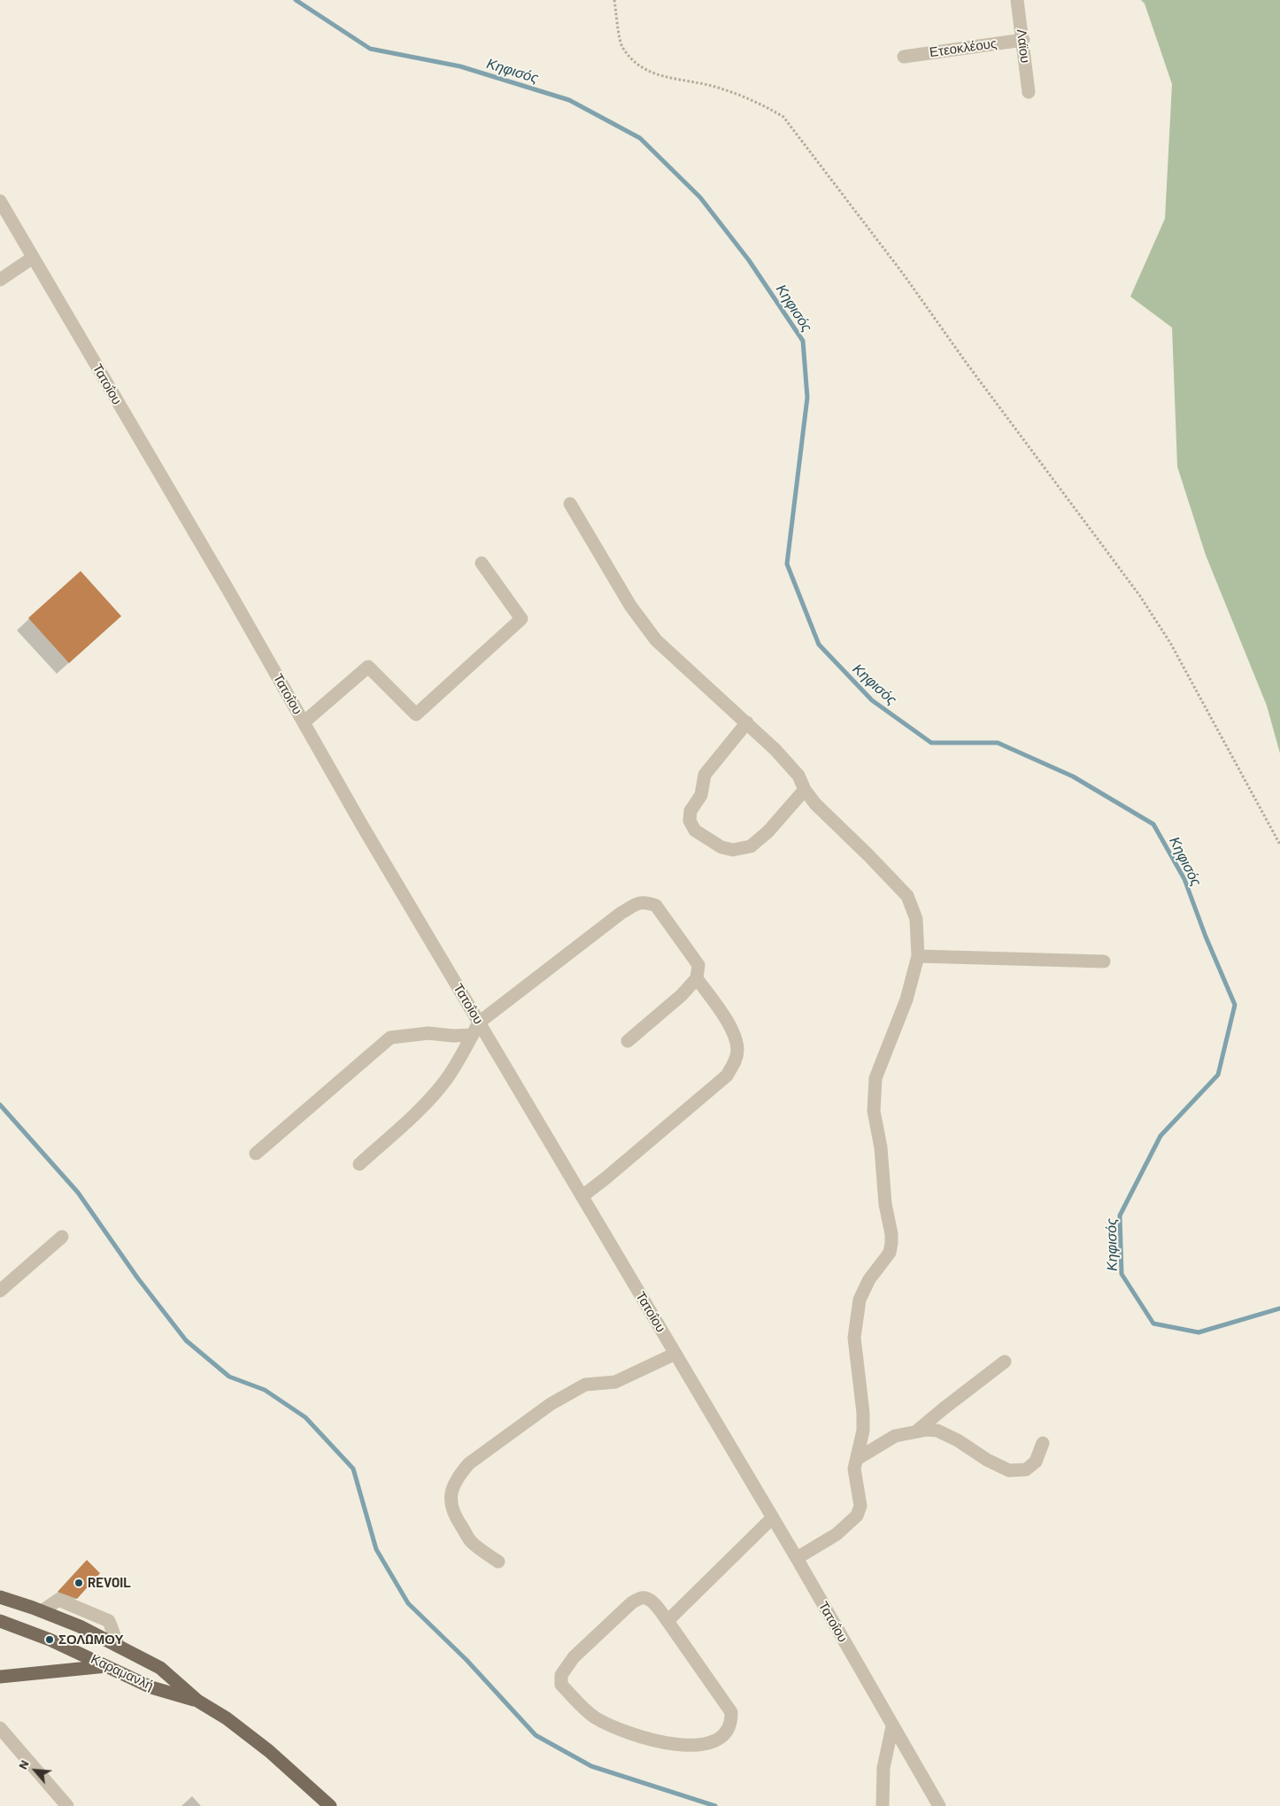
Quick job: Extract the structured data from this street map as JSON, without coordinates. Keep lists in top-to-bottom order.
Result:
{
  "streets": {
    "main road": ["Καραμανλή"],
    "street": ["Λαϊου", "Ετεοκλέους", "Τατοΐου"]
  },
  "crossings": [
    ["Λαϊου", "Ετεοκλέους"]
  ],
  "water": ["Κηφισός"],
  "places": ["REVOIL", "ΣΟΛΩΜΟΥ"],
  "north": "top left"
}
